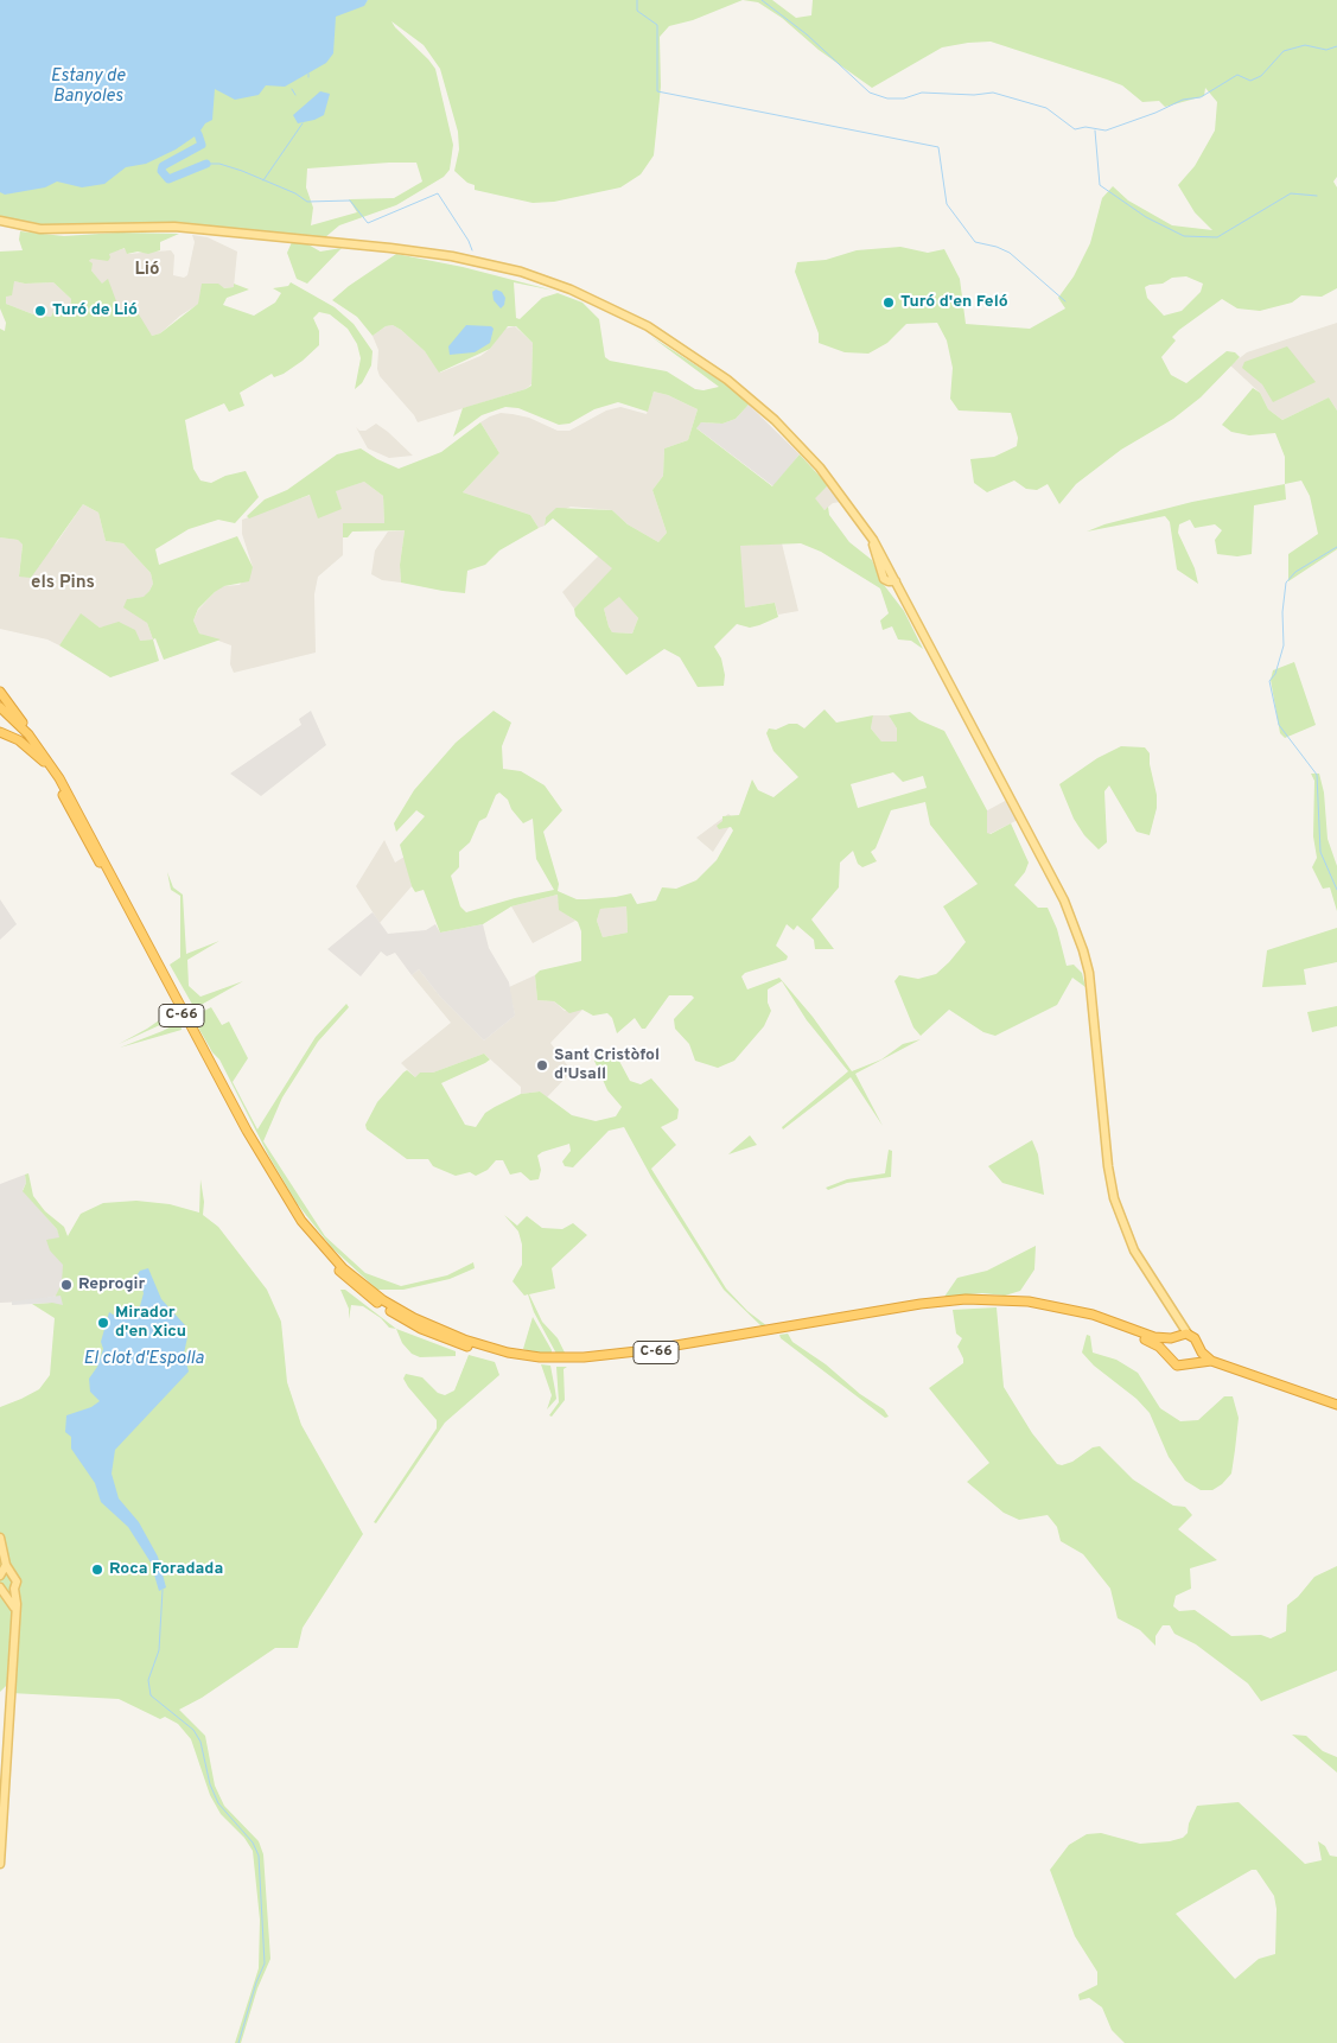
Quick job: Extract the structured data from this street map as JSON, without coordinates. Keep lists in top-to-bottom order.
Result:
{
  "streets": {
    "highway": ["C-66"]
  },
  "districts": ["Lió", "els Pins"],
  "water": ["Estany de Banyoles", "El clot d'Espolla"],
  "places": [
    "Turó d'en Feló",
    "Turó de Lió",
    "Sant Cristòfol d'Usall",
    "Reprogir",
    "Mirador d'en Xicu",
    "Roca Foradada"
  ]
}
